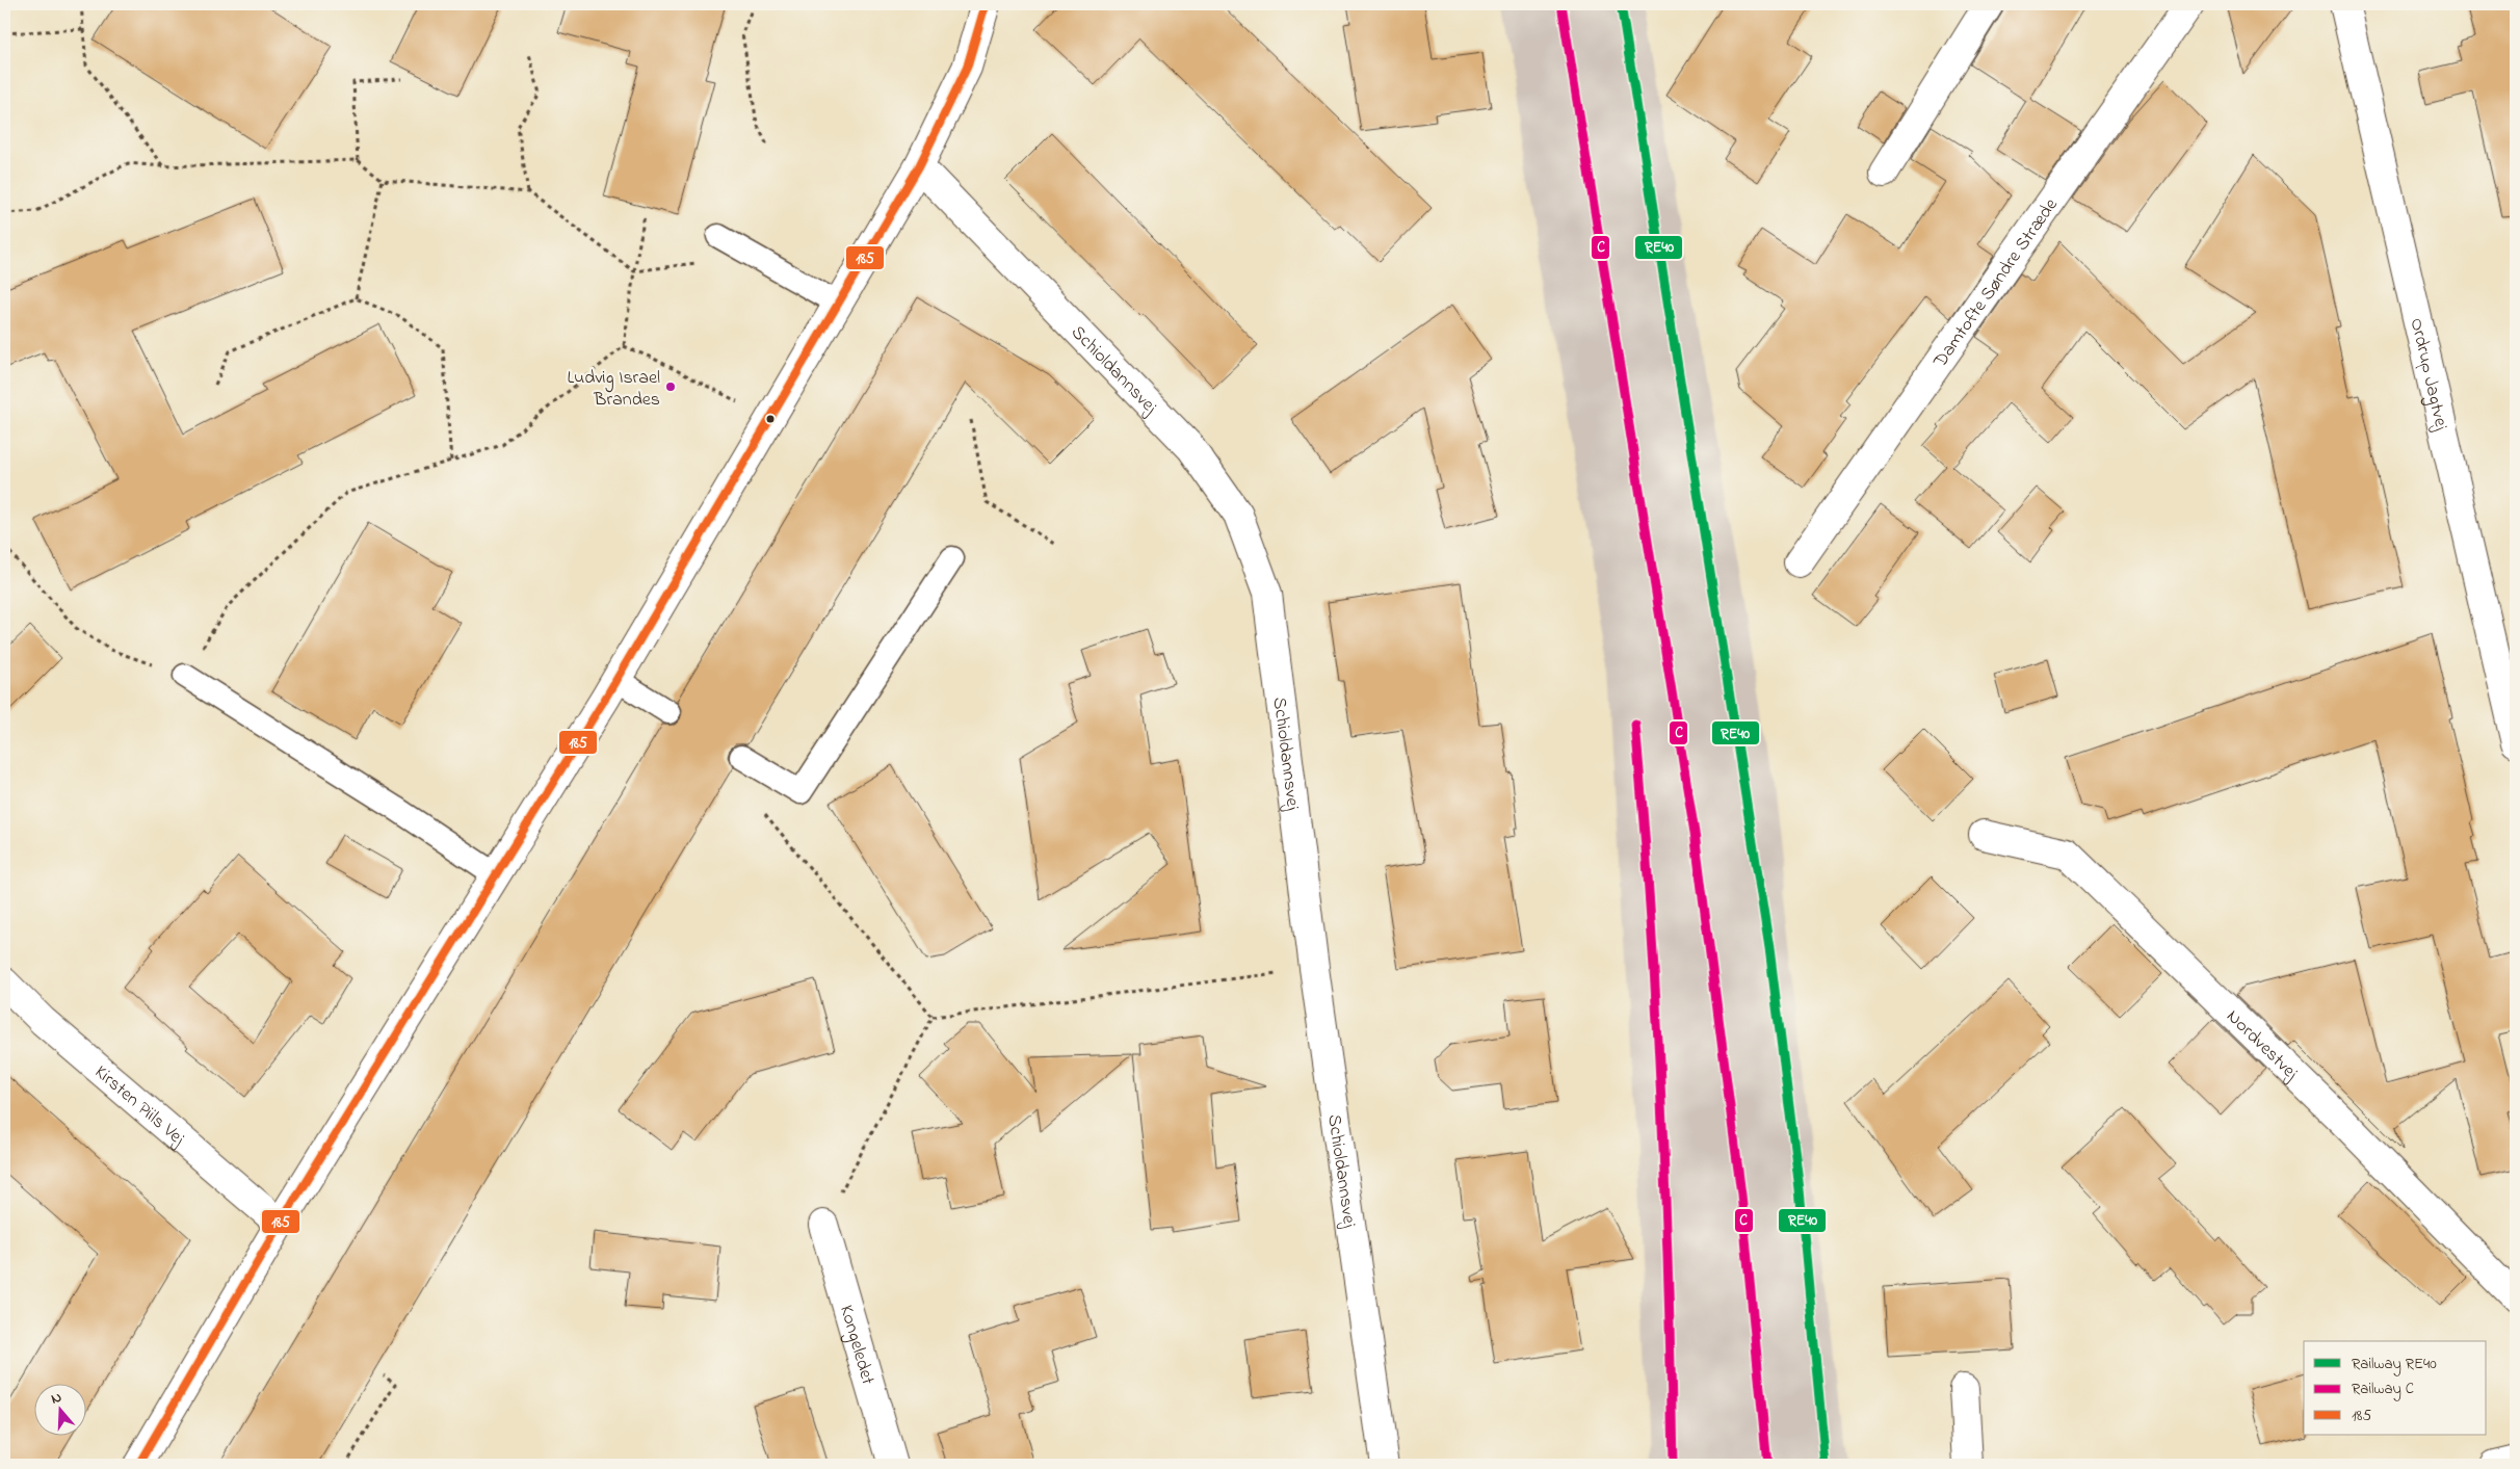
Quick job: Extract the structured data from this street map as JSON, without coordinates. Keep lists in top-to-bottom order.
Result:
{
  "streets": {
    "street": [
      "Damtofte Søndre Stræde",
      "Schioldannsvej",
      "Ordrup Jagtvej",
      "Nordvestvej",
      "Kirsten Piils Vej",
      "Kongeledet"
    ]
  },
  "places": ["Ludvig Israel Brandes"],
  "lines": ["rail line RE40", "rail line C", "transit line 185"],
  "legend": ["Railway RE40", "Railway C", "185"],
  "north": "top"
}
